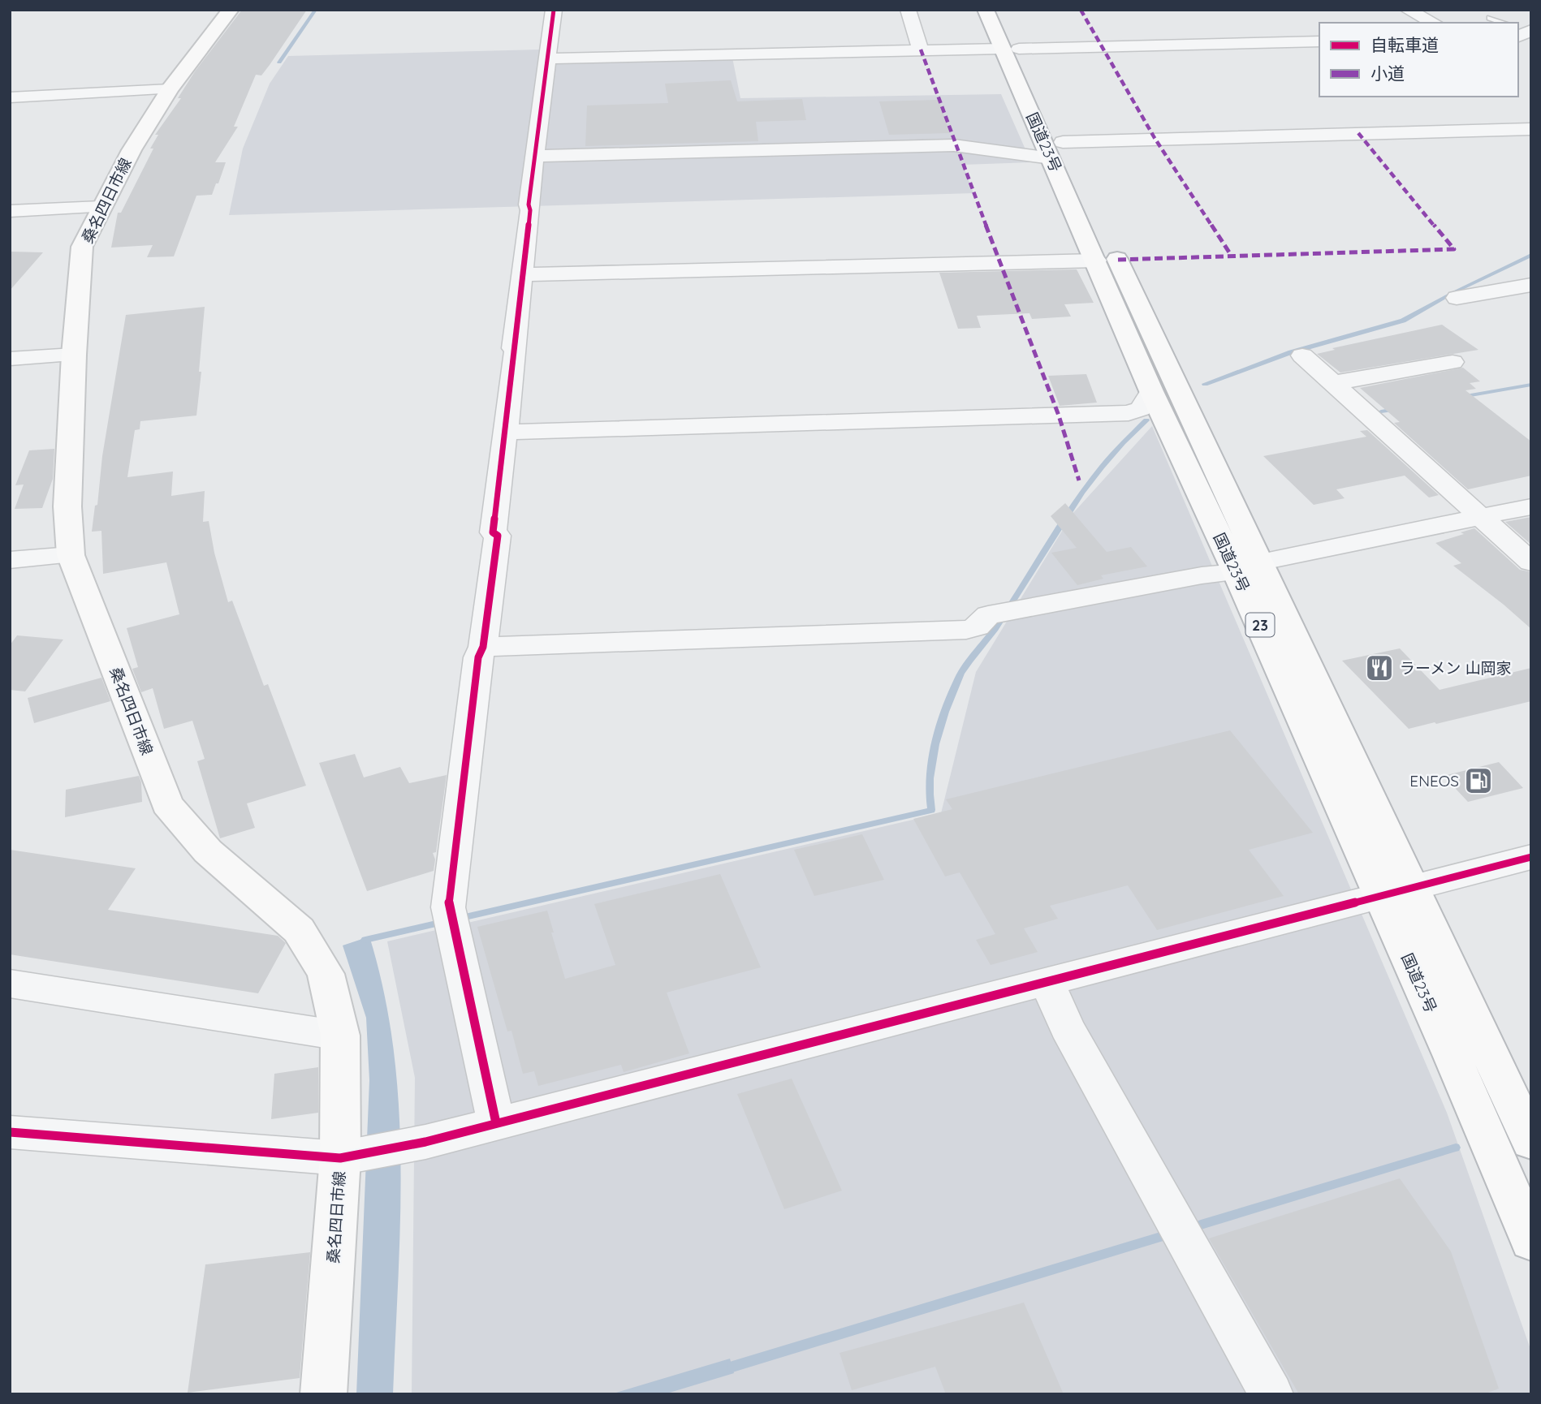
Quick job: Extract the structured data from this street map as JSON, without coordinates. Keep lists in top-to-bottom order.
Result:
{
  "streets": {
    "main road": ["国道23号", "桑名四日市線", "23"]
  },
  "places": {
    "restaurant": ["ラーメン 山岡家"],
    "fuel station": ["ENEOS"]
  },
  "legend": ["自転車道", "小道"]
}
